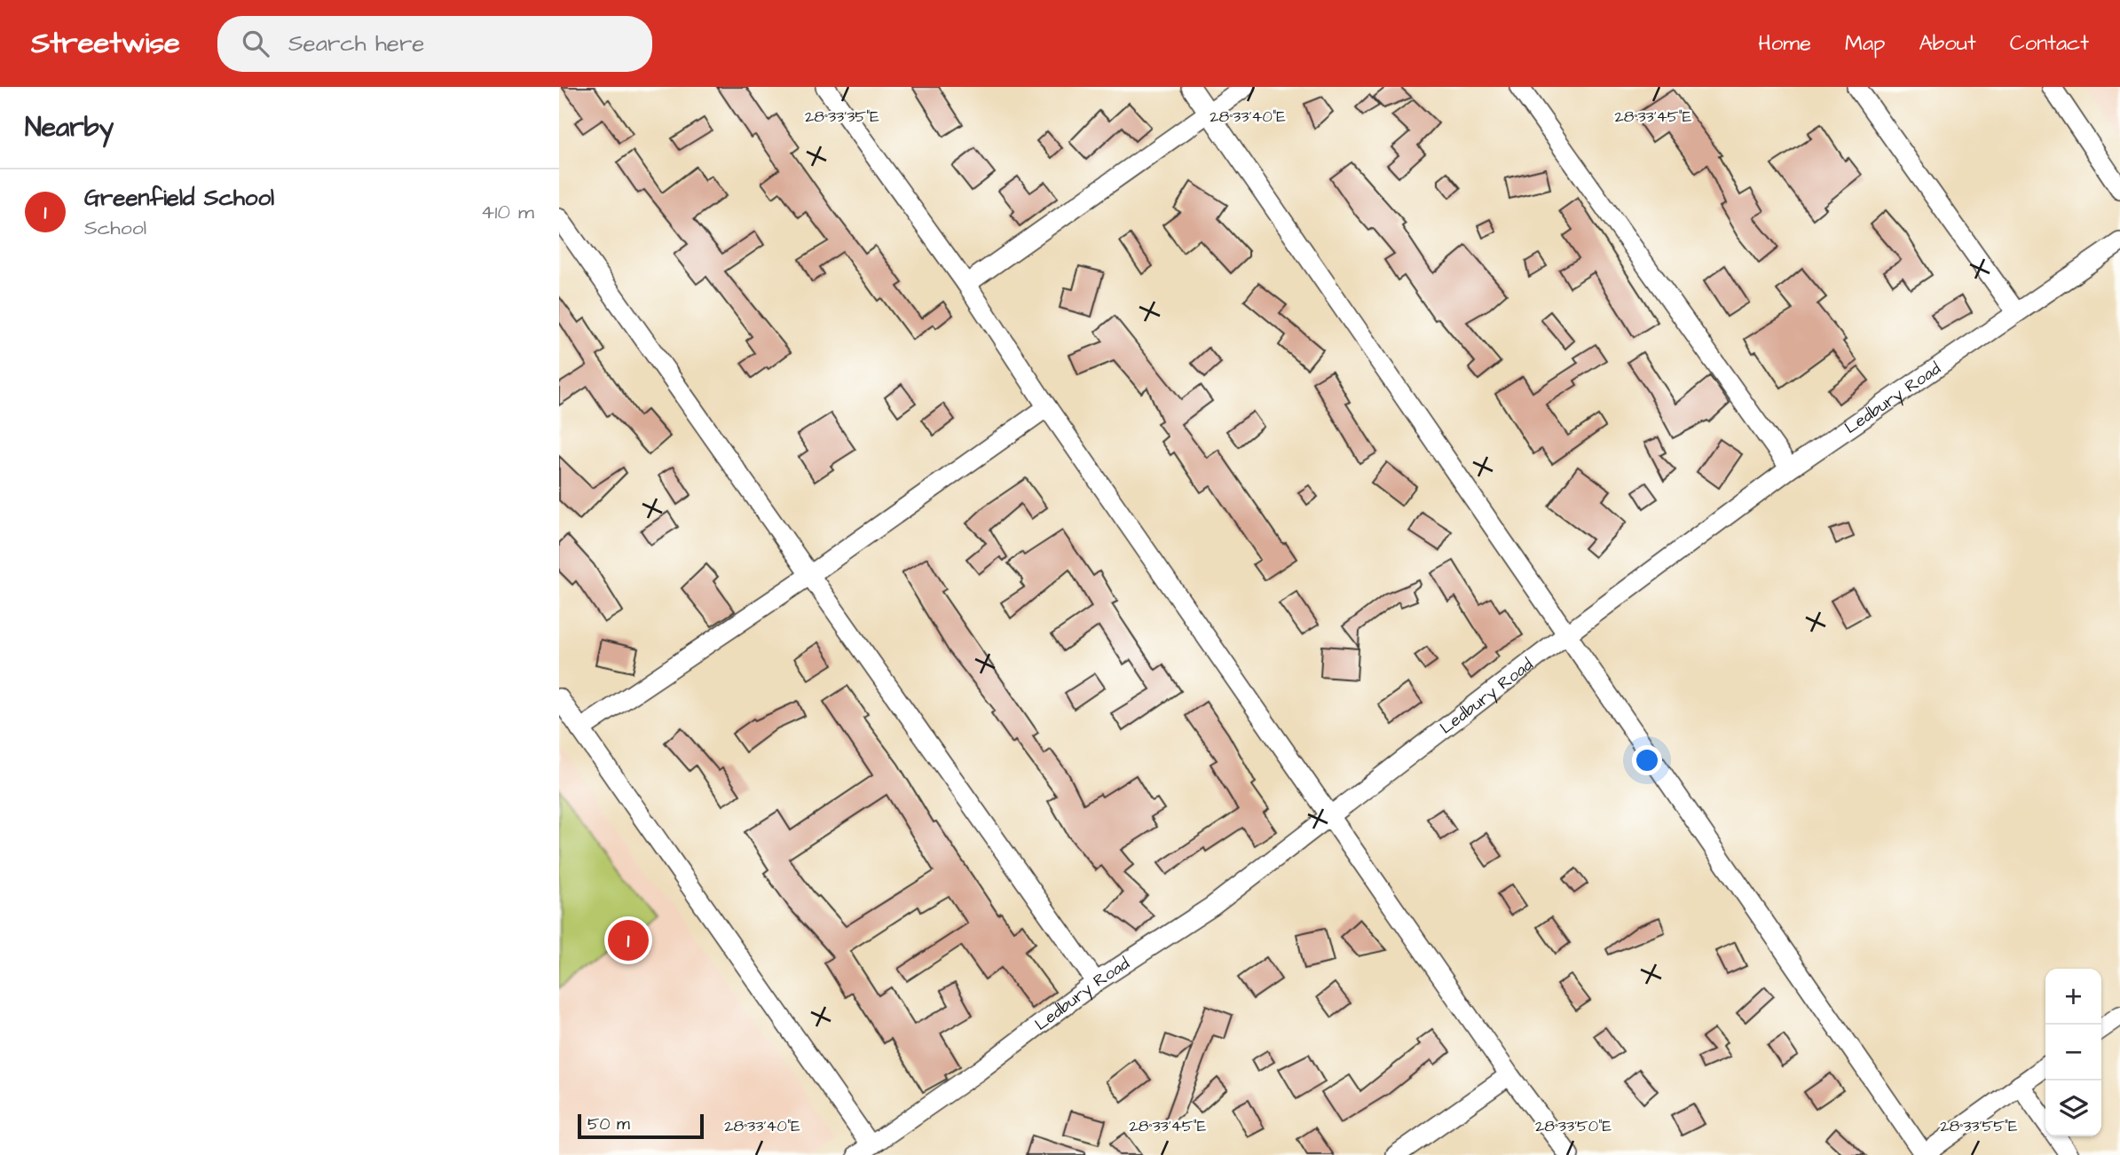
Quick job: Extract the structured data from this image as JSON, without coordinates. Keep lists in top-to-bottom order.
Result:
{
  "streets": {
    "street": ["Ledbury Road"]
  },
  "scale_bar": "50 m",
  "page": {
    "header": "Streetwise",
    "search": "Search here",
    "nav": [
      "Home",
      "Map",
      "About",
      "Contact"
    ],
    "heading": "Nearby",
    "list": [
      {
        "mark": "1",
        "name": "Greenfield School",
        "note": "School",
        "value": "410 m"
      }
    ],
    "pins": "1",
    "map_buttons": ["+", "−"],
    "scale": "50 m"
  },
  "coordinates": [
    "28°33'35\"E",
    "28°33'40\"E",
    "28°33'45\"E",
    "28°33'50\"E",
    "28°33'55\"E"
  ]
}
